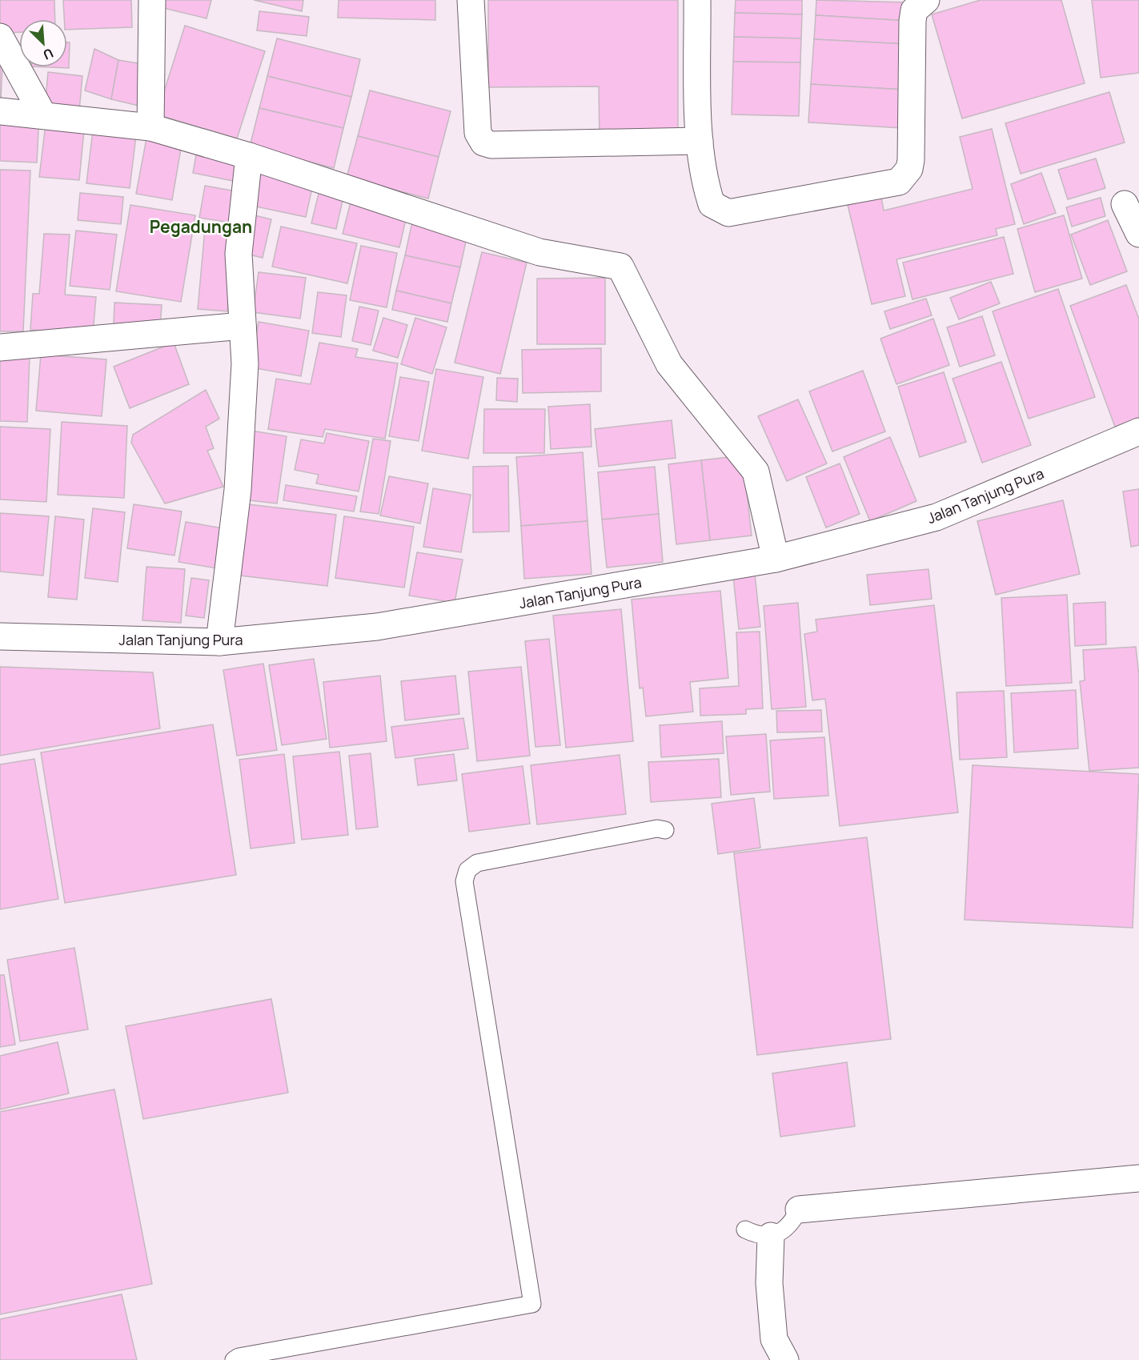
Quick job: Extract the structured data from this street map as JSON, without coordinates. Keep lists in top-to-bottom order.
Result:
{
  "streets": {
    "street": ["Jalan Tanjung Pura"]
  },
  "districts": ["Pegadungan"],
  "north": "bottom right"
}
